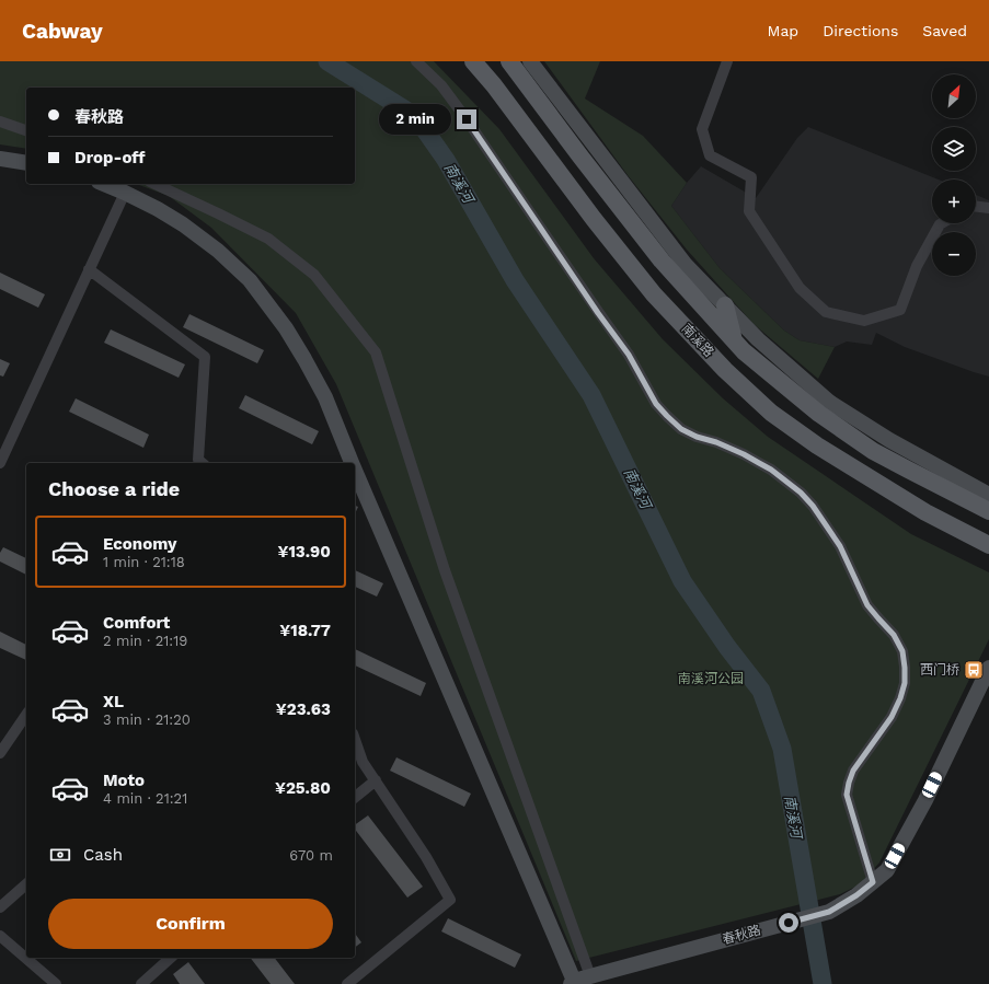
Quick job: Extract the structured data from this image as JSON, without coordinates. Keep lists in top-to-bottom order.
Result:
{
  "streets": {
    "main road": ["南溪路"],
    "street": ["春秋路"]
  },
  "water": ["南溪河"],
  "parks": ["南溪河公园"],
  "places": {
    "bus stop": ["西门桥"]
  },
  "north": "top right",
  "page": {
    "header": "Cabway",
    "nav": ["Map", "Directions", "Saved"],
    "map_buttons": ["+", "−"],
    "banner": ["春秋路", "Drop-off"],
    "bubble": "2 min",
    "heading": "Choose a ride",
    "list": [
      {
        "name": "Economy",
        "note": "1 min · 21:18",
        "value": "¥13.90"
      },
      {
        "name": "Comfort",
        "note": "2 min · 21:19",
        "value": "¥18.77"
      },
      {
        "name": "XL",
        "note": "3 min · 21:20",
        "value": "¥23.63"
      },
      {
        "name": "Moto",
        "note": "4 min · 21:21",
        "value": "¥25.80"
      }
    ],
    "pay": ["Cash", "670 m"],
    "buttons": "Confirm"
  }
}
